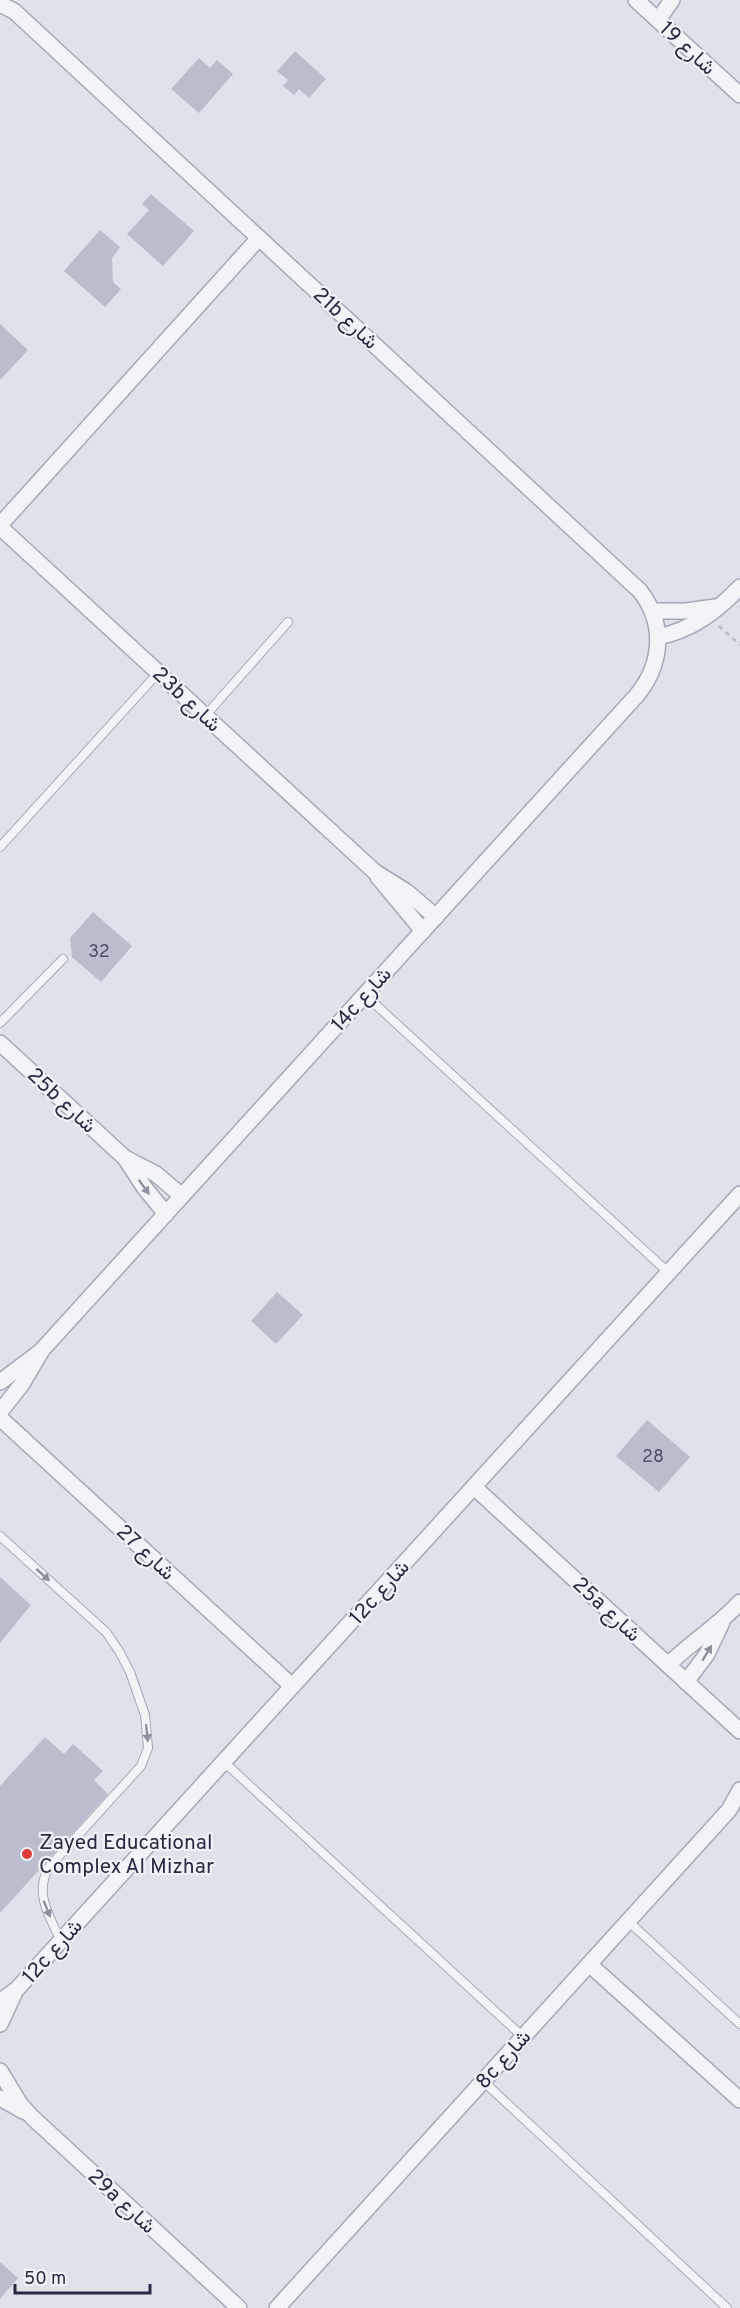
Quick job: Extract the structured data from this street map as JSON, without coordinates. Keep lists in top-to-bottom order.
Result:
{
  "streets": {
    "street": [
      "شارع 19",
      "21b شارع",
      "23b شارع",
      "14c شارع",
      "25b شارع",
      "شارع 27",
      "12c شارع",
      "25a شارع",
      "8c شارع",
      "29a شارع"
    ]
  },
  "crossings": [
    ["21b شارع", "14c شارع"],
    ["23b شارع", "14c شارع"],
    ["14c شارع", "25b شارع"],
    ["شارع 27", "12c شارع"],
    ["12c شارع", "25a شارع"]
  ],
  "places": ["Zayed Educational Complex Al Mizhar"],
  "house_numbers": ["32", "28"],
  "scale_bar": "50 m"
}
